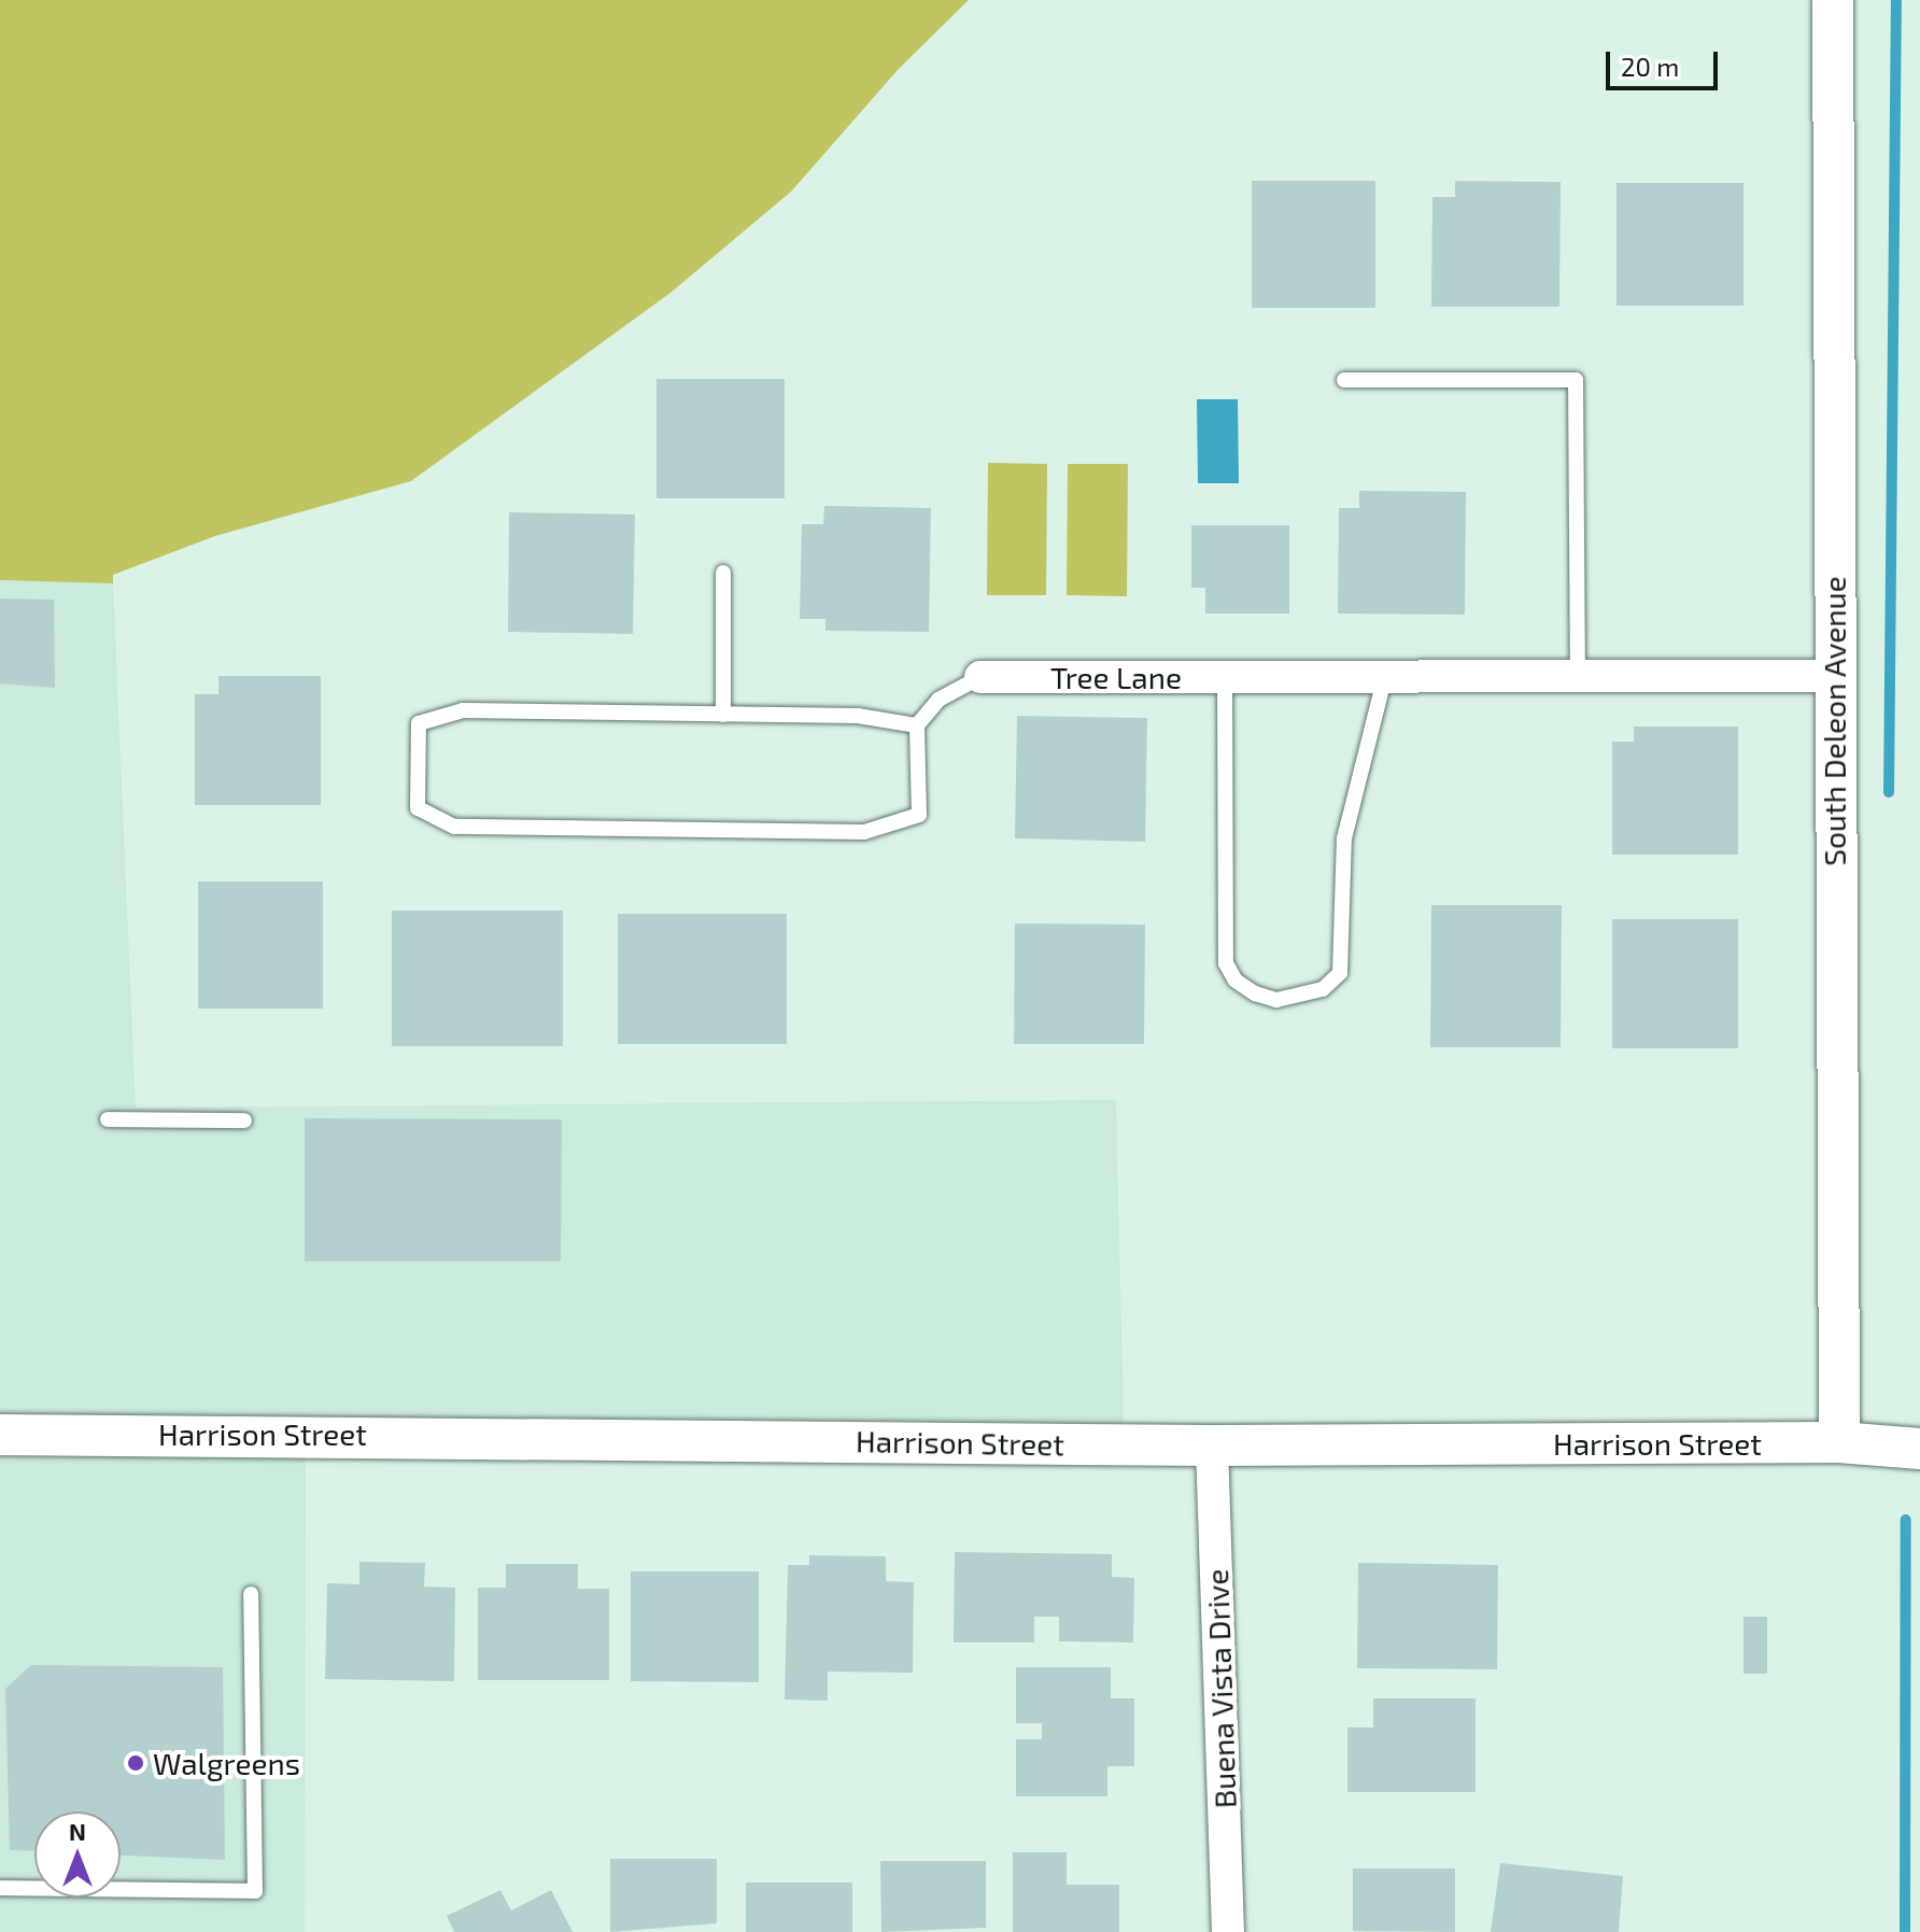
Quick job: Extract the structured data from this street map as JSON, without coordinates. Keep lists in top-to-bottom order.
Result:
{
  "streets": {
    "street": [
      "Tree Lane",
      "South Deleon Avenue",
      "Harrison Street",
      "Buena Vista Drive"
    ]
  },
  "crossings": [
    ["Tree Lane", "South Deleon Avenue"],
    ["South Deleon Avenue", "Harrison Street"],
    ["Harrison Street", "Buena Vista Drive"]
  ],
  "places": ["Walgreens"],
  "scale_bar": "20 m",
  "north": "top"
}
